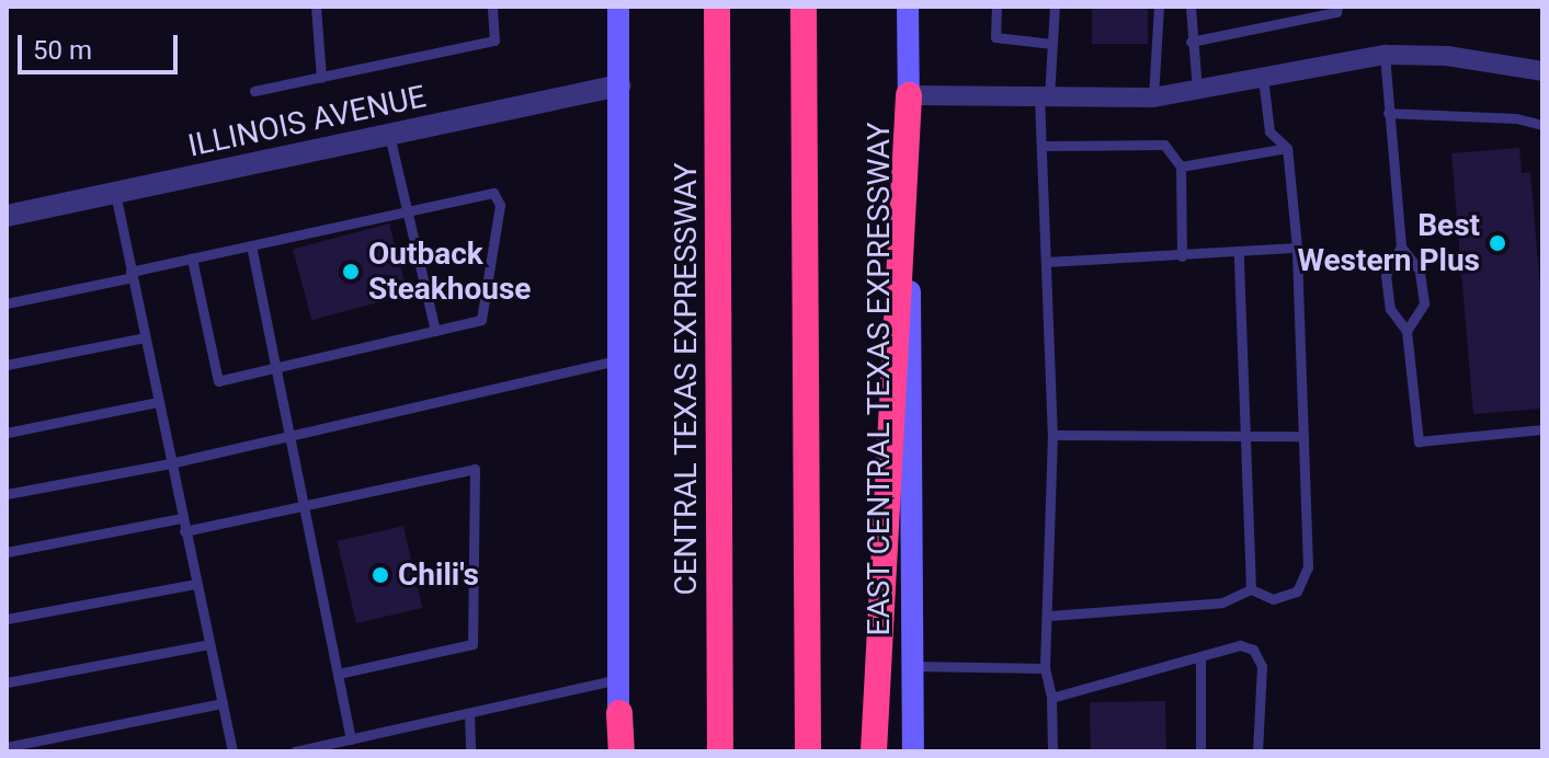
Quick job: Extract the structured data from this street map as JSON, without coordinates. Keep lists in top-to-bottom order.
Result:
{
  "streets": {
    "highway": ["CENTRAL TEXAS EXPRESSWAY"],
    "main road": ["EAST CENTRAL TEXAS EXPRESSWAY"],
    "street": ["ILLINOIS AVENUE"]
  },
  "places": ["Best Western Plus", "Outback Steakhouse", "Chili's"],
  "scale_bar": "50 m"
}
